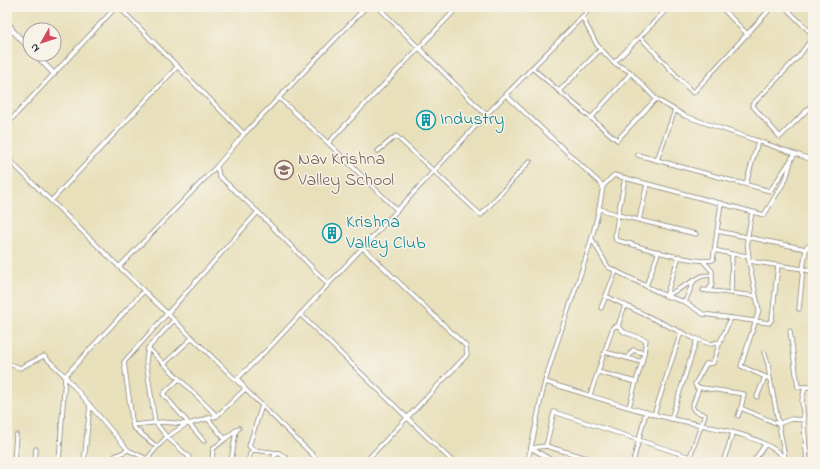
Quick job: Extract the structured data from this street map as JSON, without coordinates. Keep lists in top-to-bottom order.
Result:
{
  "places": {
    "building": ["Industry", "Krishna Valley Club"],
    "school or university": ["Nav Krishna Valley School"]
  },
  "north": "bottom left"
}
